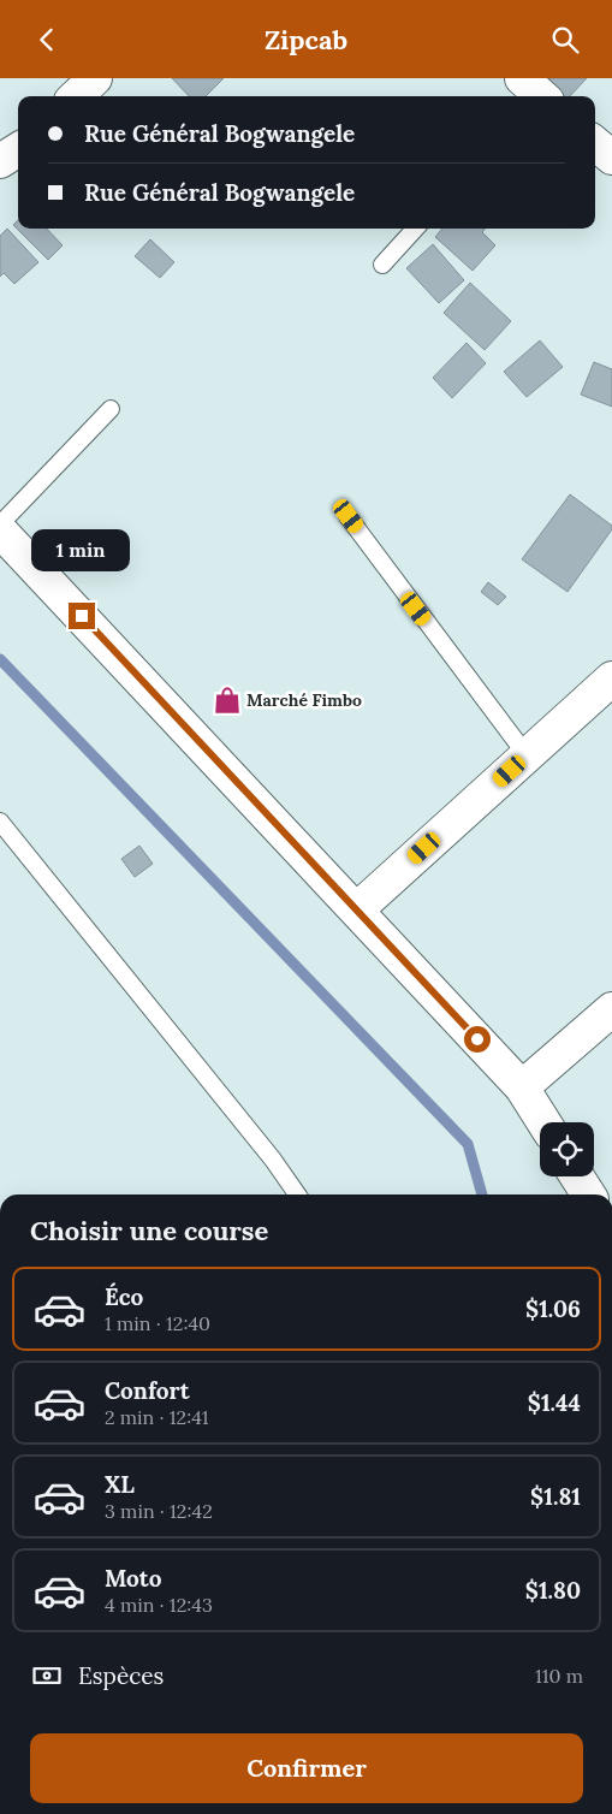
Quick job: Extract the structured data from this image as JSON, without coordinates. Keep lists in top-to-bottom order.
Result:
{
  "places": {
    "shop": ["Marché Fimbo"]
  },
  "page": {
    "header": "Zipcab",
    "banner": ["Rue Général Bogwangele", "Rue Général Bogwangele"],
    "bubble": "1 min",
    "heading": "Choisir une course",
    "list": [
      {
        "name": "Éco",
        "note": "1 min · 12:40",
        "value": "$1.06"
      },
      {
        "name": "Confort",
        "note": "2 min · 12:41",
        "value": "$1.44"
      },
      {
        "name": "XL",
        "note": "3 min · 12:42",
        "value": "$1.81"
      },
      {
        "name": "Moto",
        "note": "4 min · 12:43",
        "value": "$1.80"
      }
    ],
    "pay": ["Espèces", "110 m"],
    "buttons": "Confirmer"
  }
}
